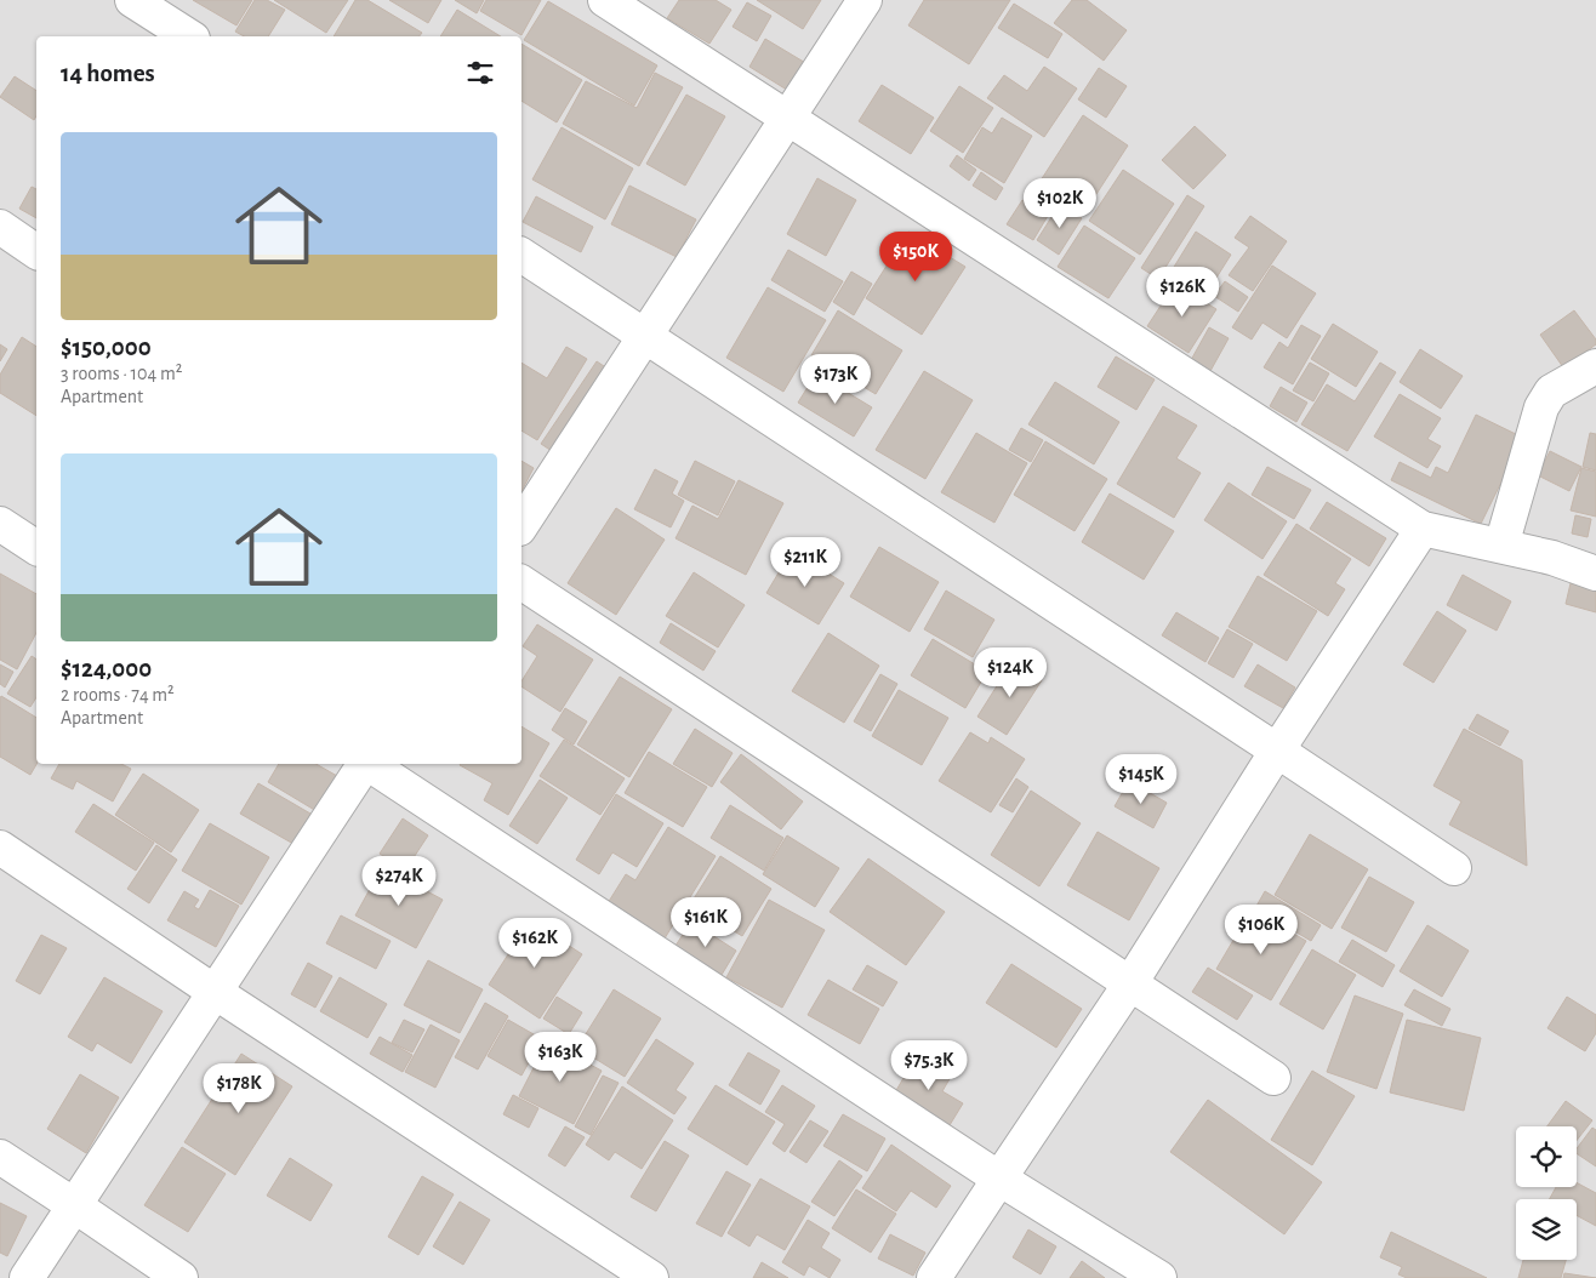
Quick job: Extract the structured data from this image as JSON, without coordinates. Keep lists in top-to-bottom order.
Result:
{
  "page": {
    "heading": "14 homes",
    "list": [
      {
        "name": "$150,000",
        "note": "3 rooms · 104 m² · Apartment"
      },
      {
        "name": "$124,000",
        "note": "2 rooms · 74 m² · Apartment"
      }
    ],
    "price": [
      "$102K",
      "$150K",
      "$126K",
      "$173K",
      "$211K",
      "$124K",
      "$145K",
      "$274K",
      "$161K",
      "$106K",
      "$162K",
      "$163K",
      "$75.3K",
      "$178K"
    ]
  }
}
